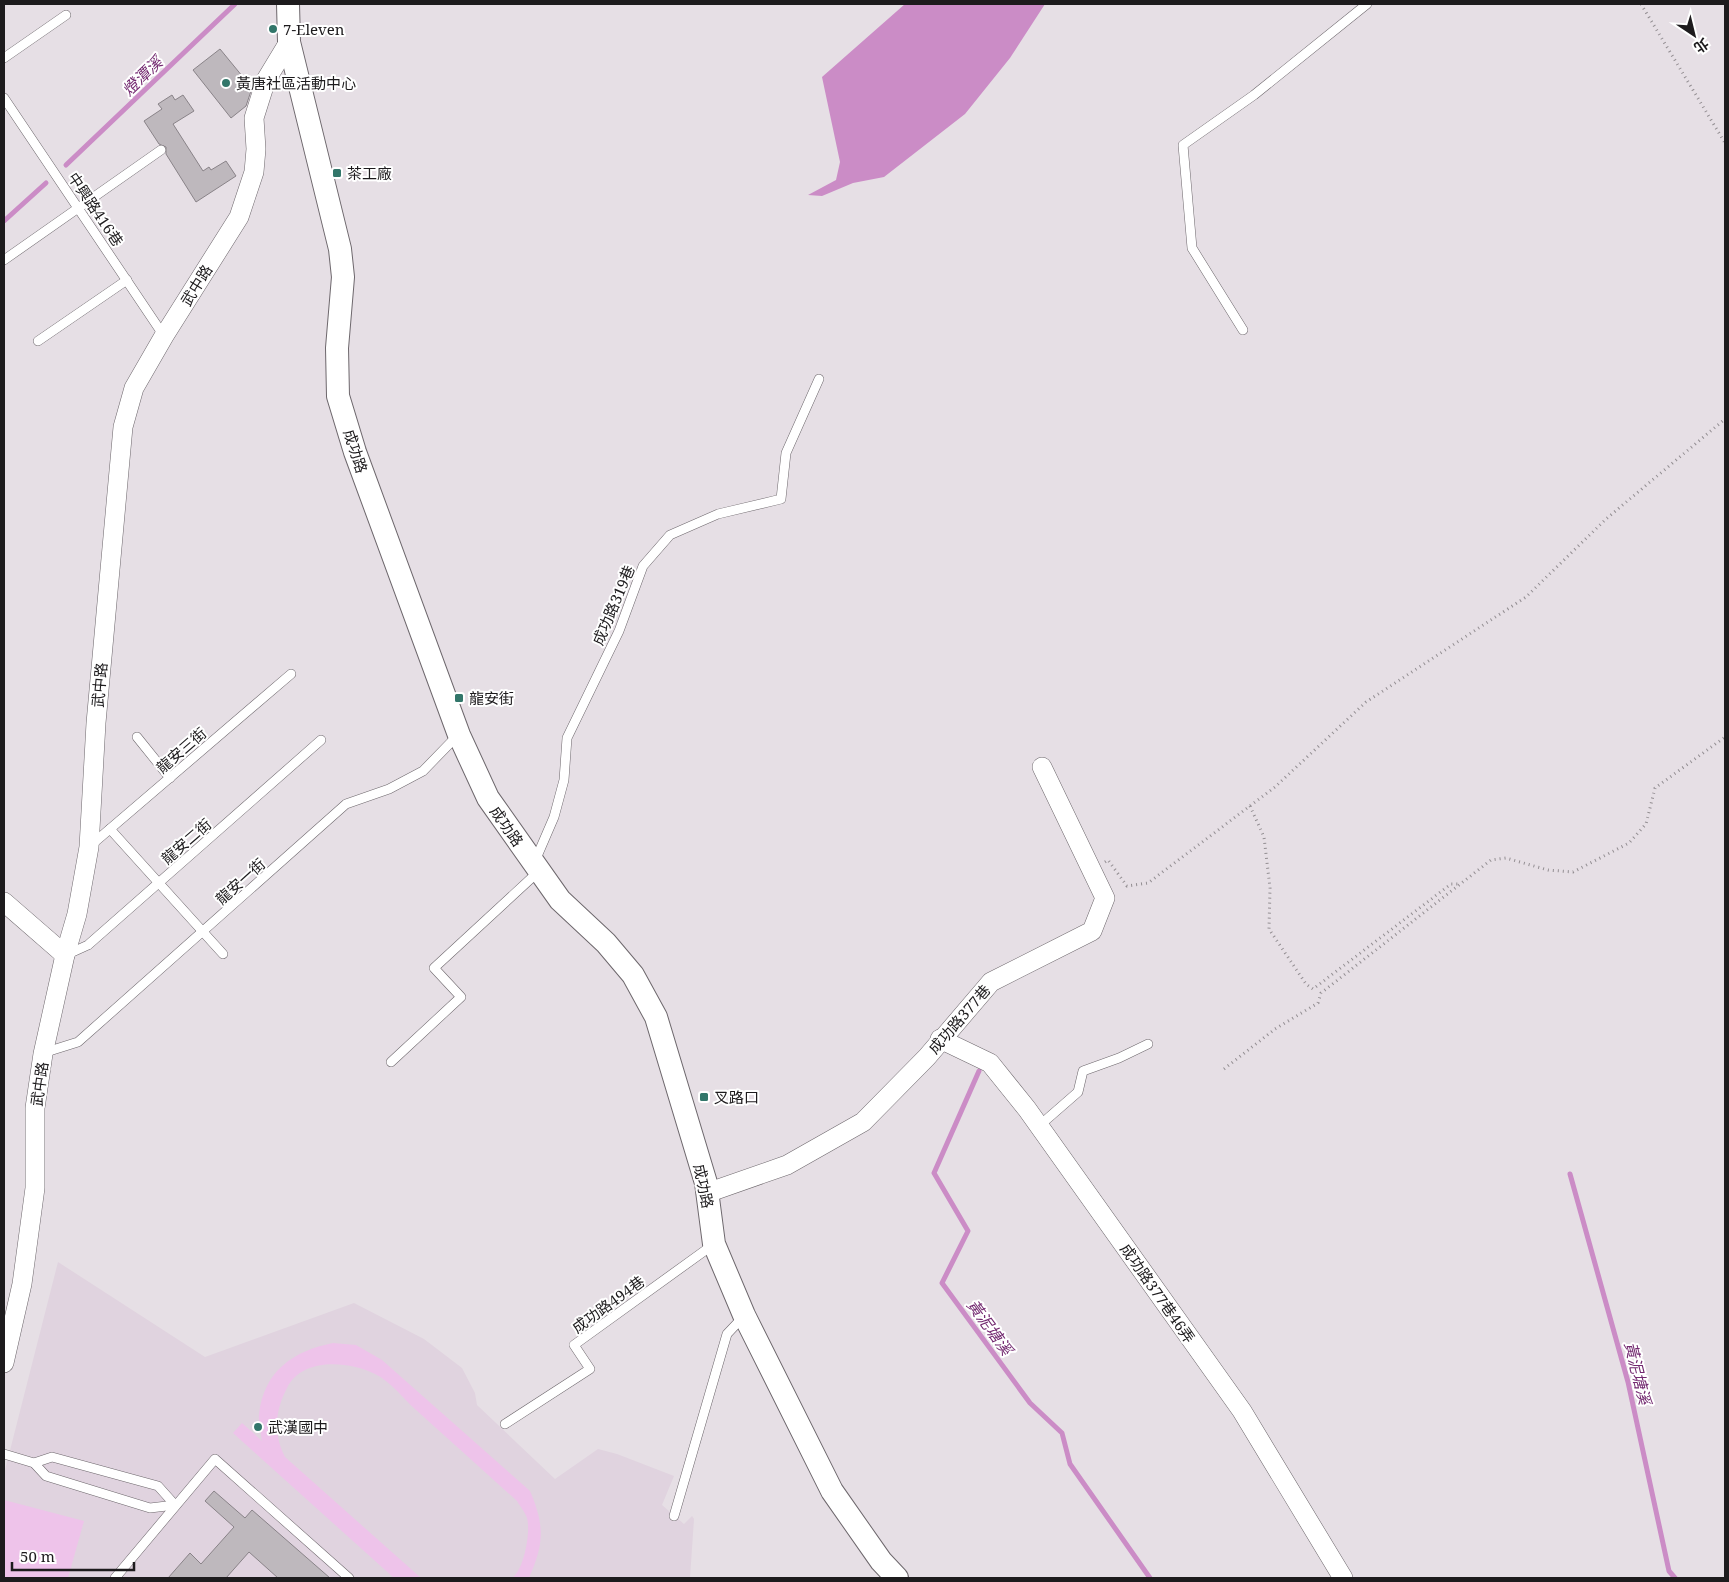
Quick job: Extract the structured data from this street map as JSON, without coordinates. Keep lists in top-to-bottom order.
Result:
{
  "streets": {
    "street": [
      "武中路",
      "成功路",
      "成功路377巷",
      "成功路377巷46弄"
    ],
    "lane": [
      "中興路416巷",
      "成功路319巷",
      "龍安三街",
      "龍安二街",
      "龍安一街",
      "成功路494巷"
    ]
  },
  "crossings": [
    ["中興路416巷", "武中路"],
    ["武中路", "成功路"],
    ["武中路", "龍安三街"],
    ["武中路", "龍安二街"],
    ["武中路", "龍安一街"],
    ["成功路", "成功路319巷"],
    ["成功路", "龍安一街"],
    ["成功路", "成功路377巷"],
    ["成功路", "成功路494巷"],
    ["成功路377巷", "成功路377巷46弄"]
  ],
  "water": ["燈潭溪", "黃泥塘溪"],
  "places": {
    "other": ["7-Eleven", "黃唐社區活動中心", "武漢國中"],
    "transit": ["茶工廠", "龍安街", "叉路口"]
  },
  "scale_bar": "50 m",
  "north": "bottom right"
}
